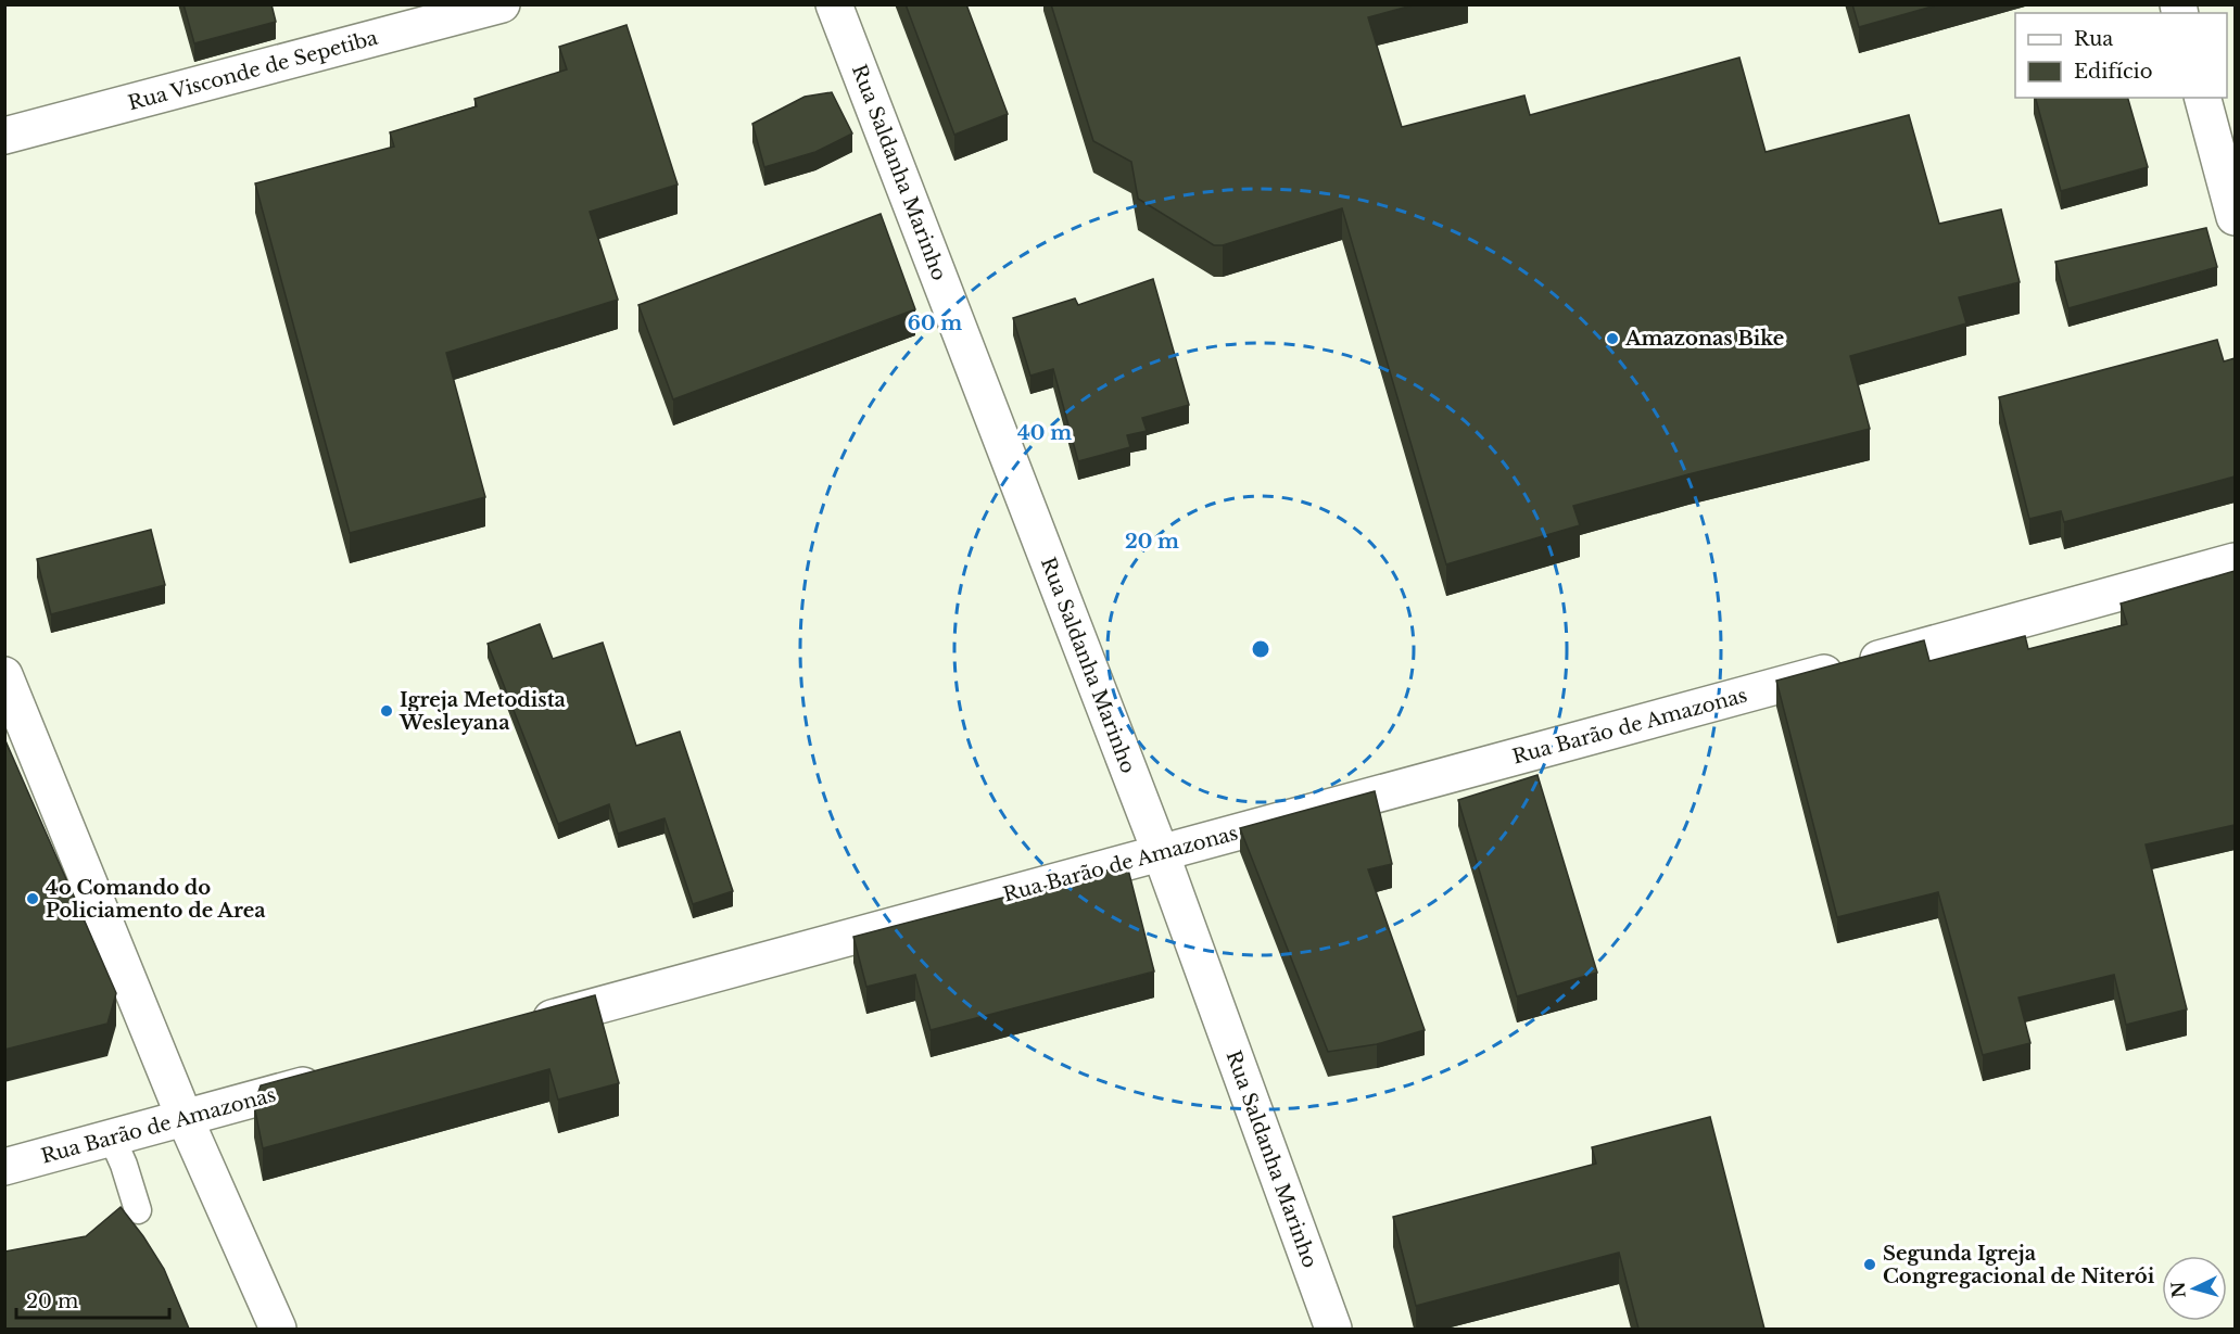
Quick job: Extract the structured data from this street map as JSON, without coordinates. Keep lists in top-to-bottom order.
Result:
{
  "streets": {
    "main road": ["Rua Visconde de Sepetiba", "Rua Saldanha Marinho", "Rua Barão de Amazonas"]
  },
  "crossings": [
    ["Rua Saldanha Marinho", "Rua Barão de Amazonas"]
  ],
  "places": [
    "Amazonas Bike",
    "Igreja Metodista Wesleyana",
    "4o Comando do Policiamento de Area",
    "Segunda Igreja Congregacional de Niterói"
  ],
  "legend": ["Rua", "Edifício"],
  "scale_bar": "20 m",
  "north": "left",
  "rings": ["60 m", "40 m", "20 m"]
}
